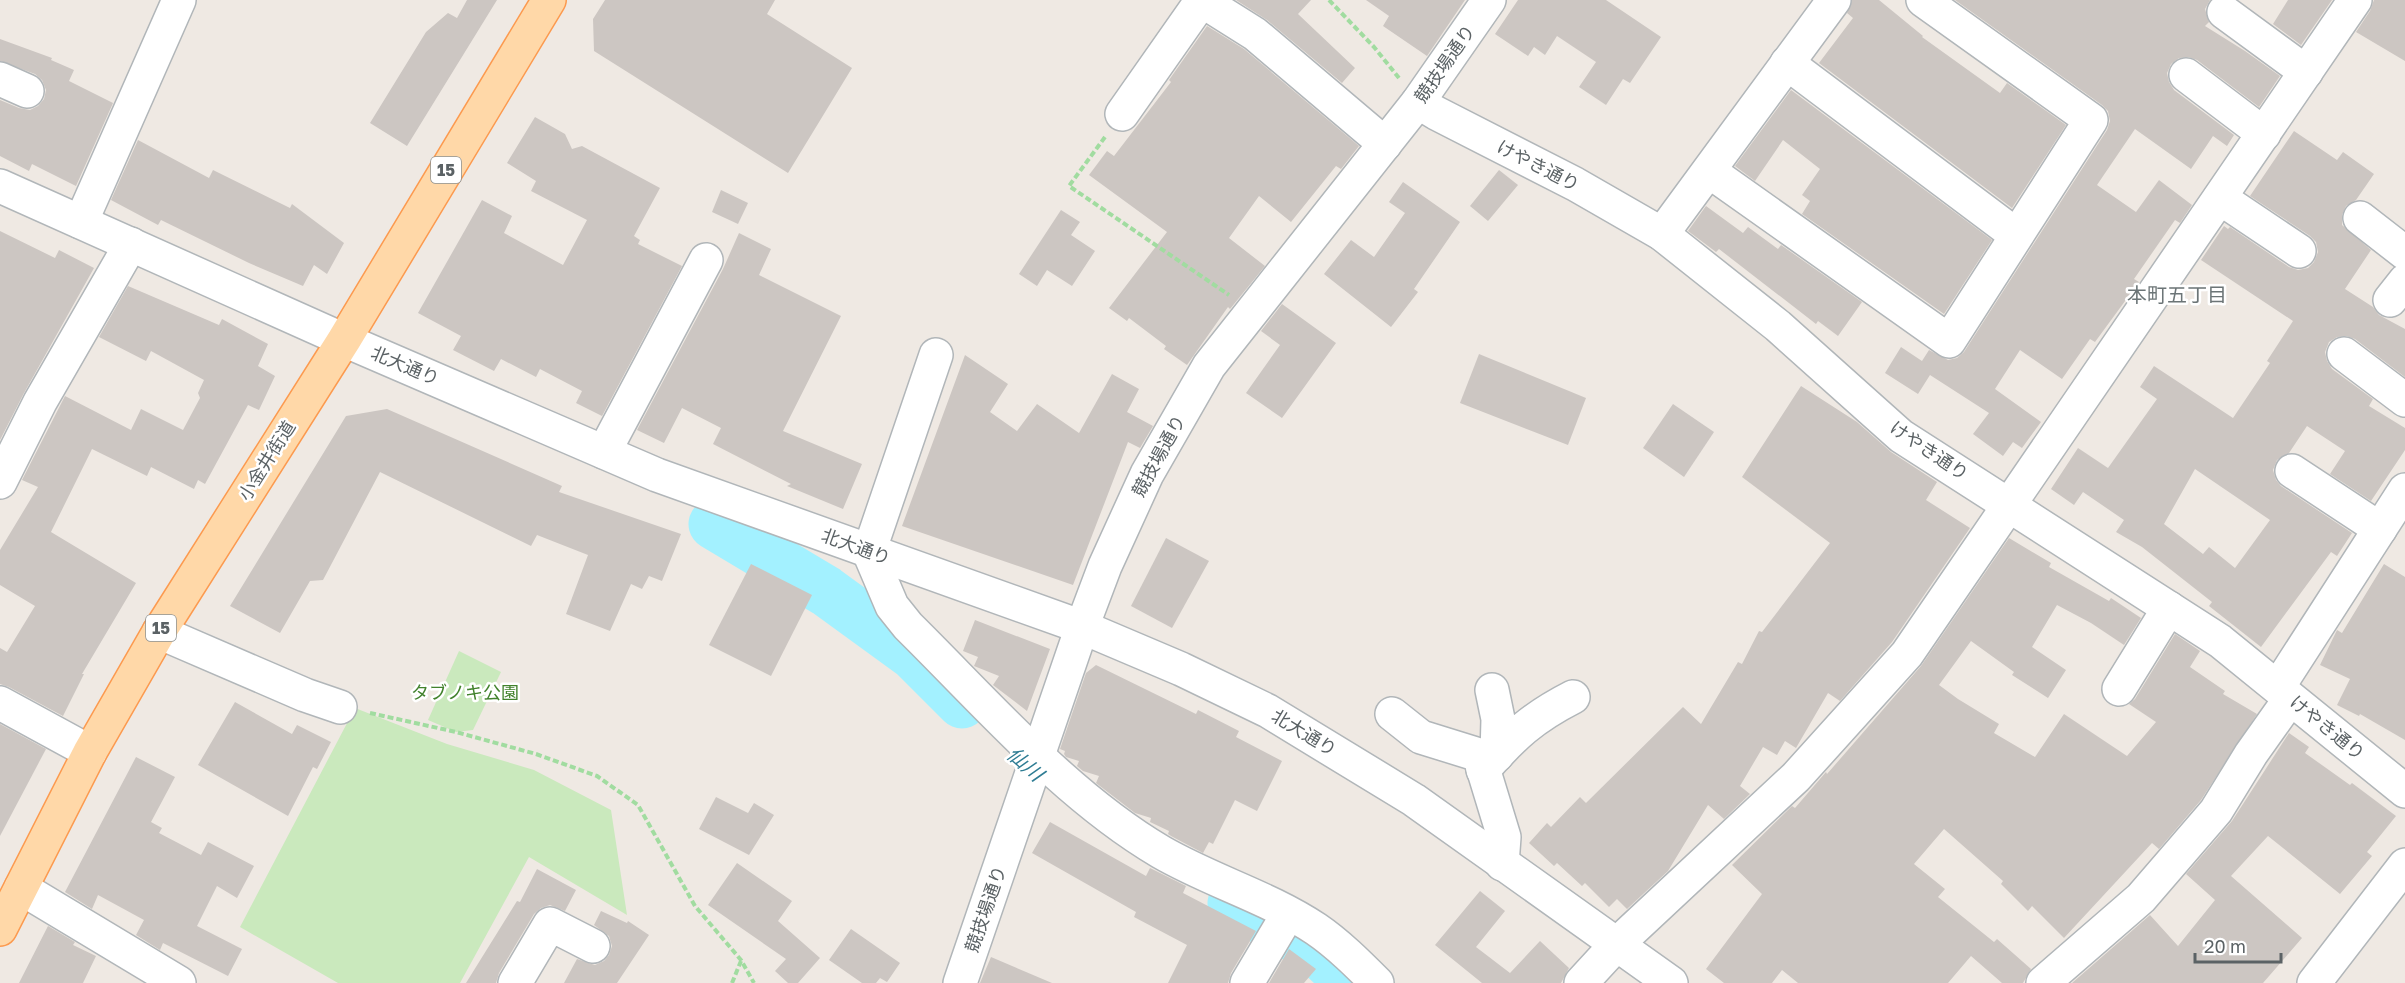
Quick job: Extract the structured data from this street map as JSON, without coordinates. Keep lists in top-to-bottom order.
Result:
{
  "streets": {
    "main road": ["15", "小金井街道"],
    "street": ["競技場通り", "けやき通り", "北大通り"]
  },
  "crossings": [
    ["競技場通り", "けやき通り"],
    ["競技場通り", "北大通り"],
    ["北大通り", "小金井街道"]
  ],
  "districts": ["本町五丁目"],
  "water": ["仙川"],
  "parks": ["タブノキ公園"],
  "scale_bar": "20 m"
}
